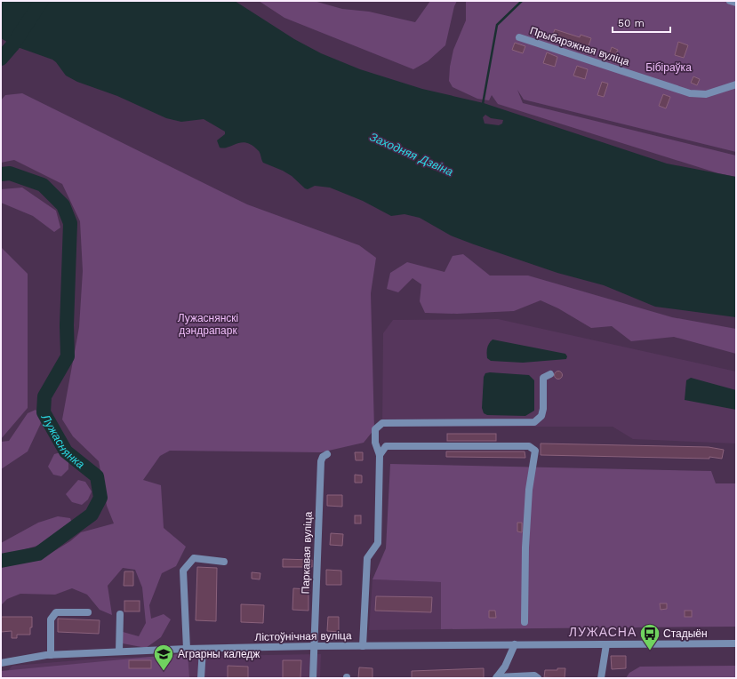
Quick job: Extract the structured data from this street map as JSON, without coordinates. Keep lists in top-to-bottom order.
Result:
{
  "streets": {
    "street": ["Прыбярэжная вуліца", "Паркавая вуліца", "Лістоўнічная вуліца"]
  },
  "crossings": [
    ["Паркавая вуліца", "Лістоўнічная вуліца"]
  ],
  "districts": ["ЛУЖАСНА"],
  "water": ["Заходняя Дзвіна", "Лужаснянка"],
  "parks": ["Бібіраўка", "Лужаснянскі дэндрапарк"],
  "places": {
    "bus stop": ["Стадыён"],
    "school or university": ["Аграрны каледж"]
  },
  "scale_bar": "50 m"
}
